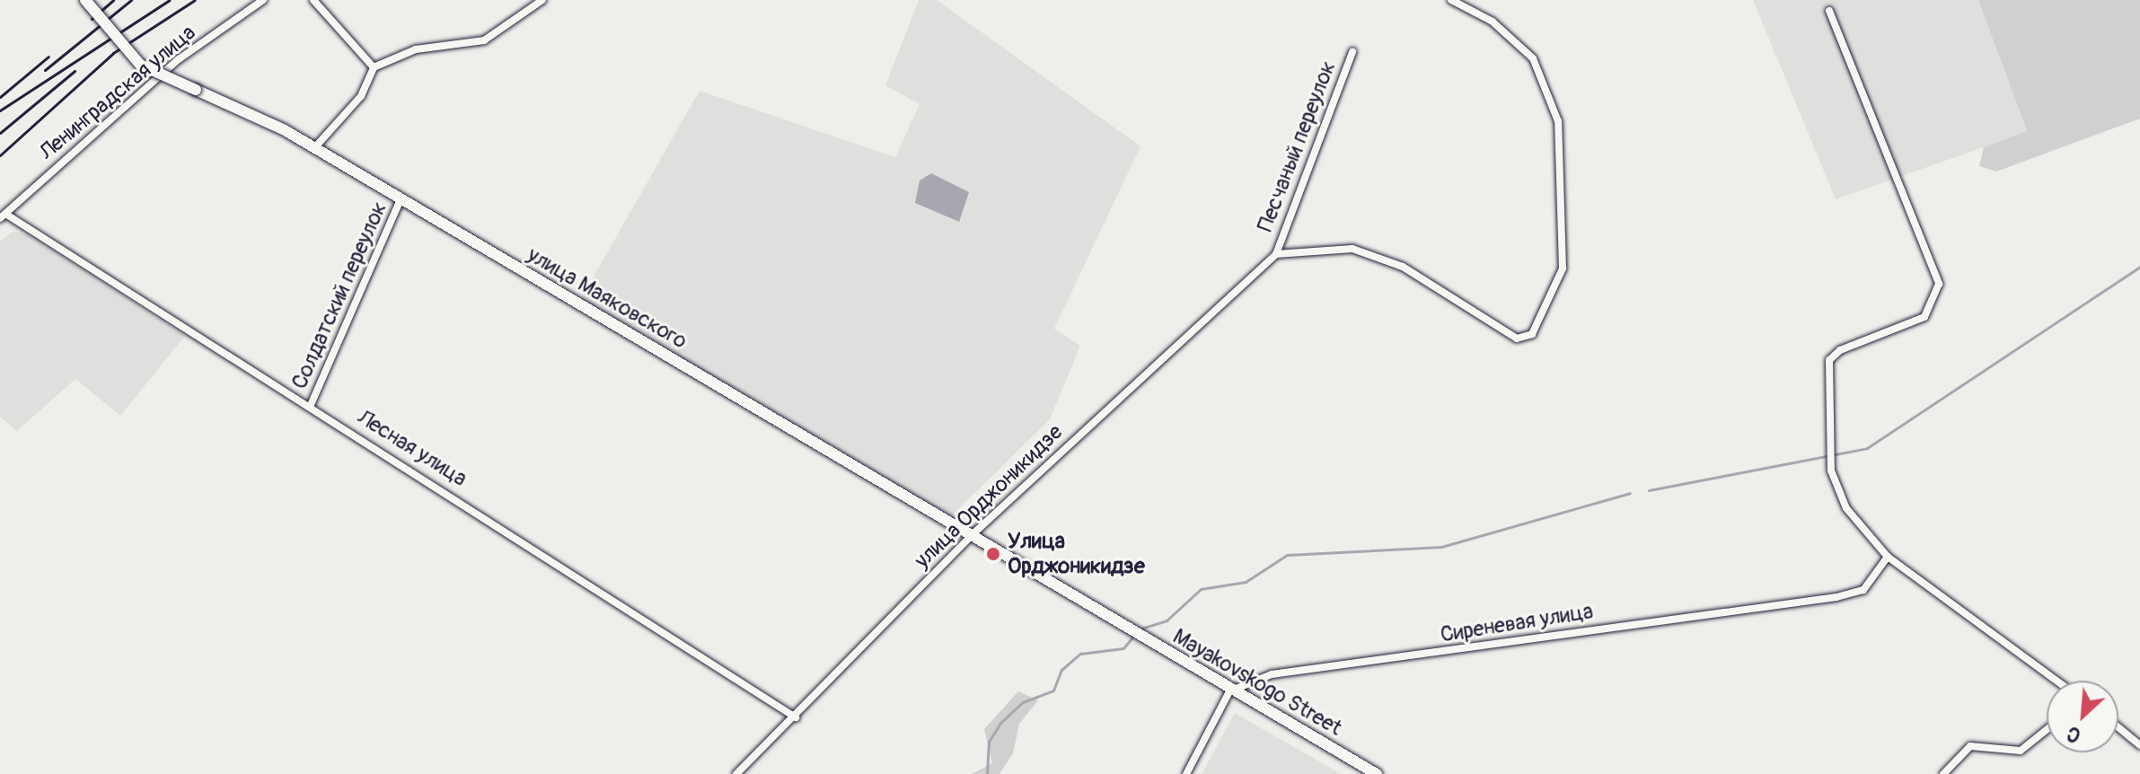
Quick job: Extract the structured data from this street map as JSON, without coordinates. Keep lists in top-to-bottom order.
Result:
{
  "streets": {
    "street": [
      "Ленинградская улица",
      "Песчаный переулок",
      "Солдатский переулок",
      "улица Маяковского",
      "Лесная улица",
      "улица Орджоникидзе",
      "Сиреневая улица",
      "Mayakovskogo Street"
    ]
  },
  "crossings": [
    ["Ленинградская улица", "Лесная улица"],
    ["Песчаный переулок", "улица Орджоникидзе"],
    ["Солдатский переулок", "улица Маяковского"],
    ["Солдатский переулок", "Лесная улица"],
    ["улица Маяковского", "улица Орджоникидзе"],
    ["улица Маяковского", "Mayakovskogo Street"],
    ["Лесная улица", "улица Орджоникидзе"],
    ["Сиреневая улица", "Mayakovskogo Street"]
  ],
  "places": ["Улица Орджоникидзе"],
  "north": "bottom left"
}
